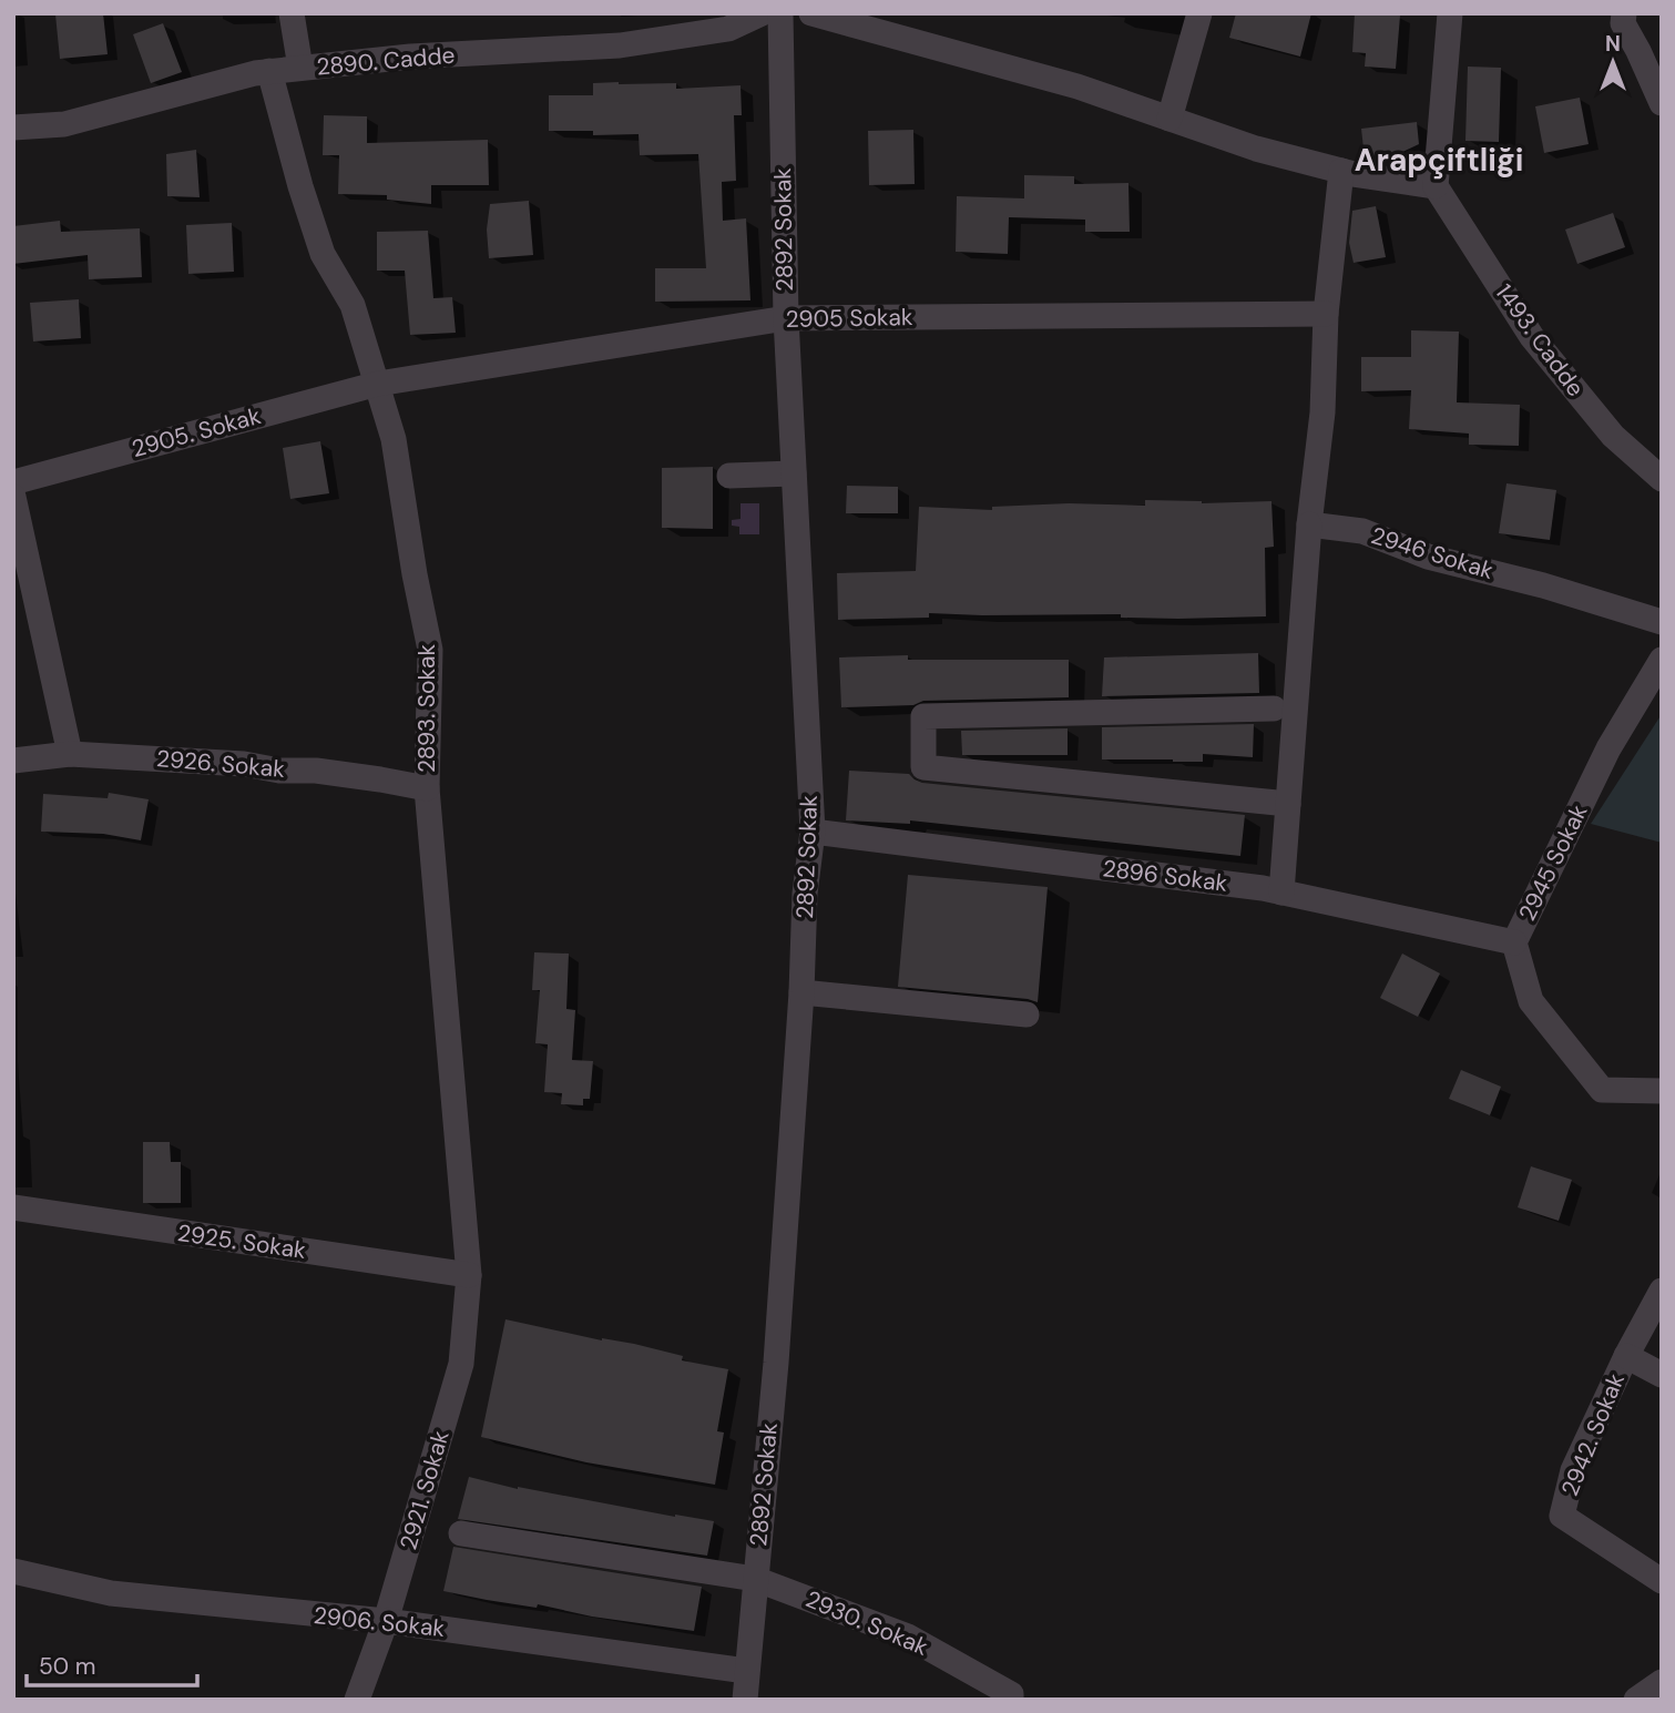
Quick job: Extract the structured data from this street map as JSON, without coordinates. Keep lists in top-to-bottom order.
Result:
{
  "streets": {
    "street": [
      "2890. Cadde",
      "2892 Sokak",
      "2905 Sokak",
      "1493. Cadde",
      "2905. Sokak",
      "2946 Sokak",
      "2893. Sokak",
      "2926. Sokak",
      "2945 Sokak",
      "2896 Sokak",
      "2925. Sokak",
      "2942. Sokak",
      "2921. Sokak",
      "2906. Sokak",
      "2930. Sokak"
    ]
  },
  "crossings": [
    ["2890. Cadde", "2893. Sokak"],
    ["2892 Sokak", "2905 Sokak"],
    ["2892 Sokak", "2896 Sokak"],
    ["2892 Sokak", "2906. Sokak"],
    ["2892 Sokak", "2930. Sokak"],
    ["2905 Sokak", "2905. Sokak"],
    ["2905 Sokak", "2893. Sokak"],
    ["2905. Sokak", "2893. Sokak"],
    ["2893. Sokak", "2926. Sokak"],
    ["2893. Sokak", "2925. Sokak"],
    ["2893. Sokak", "2921. Sokak"],
    ["2945 Sokak", "2896 Sokak"],
    ["2925. Sokak", "2921. Sokak"],
    ["2921. Sokak", "2906. Sokak"]
  ],
  "districts": ["Arapçiftliği"],
  "scale_bar": "50 m",
  "north": "top"
}
